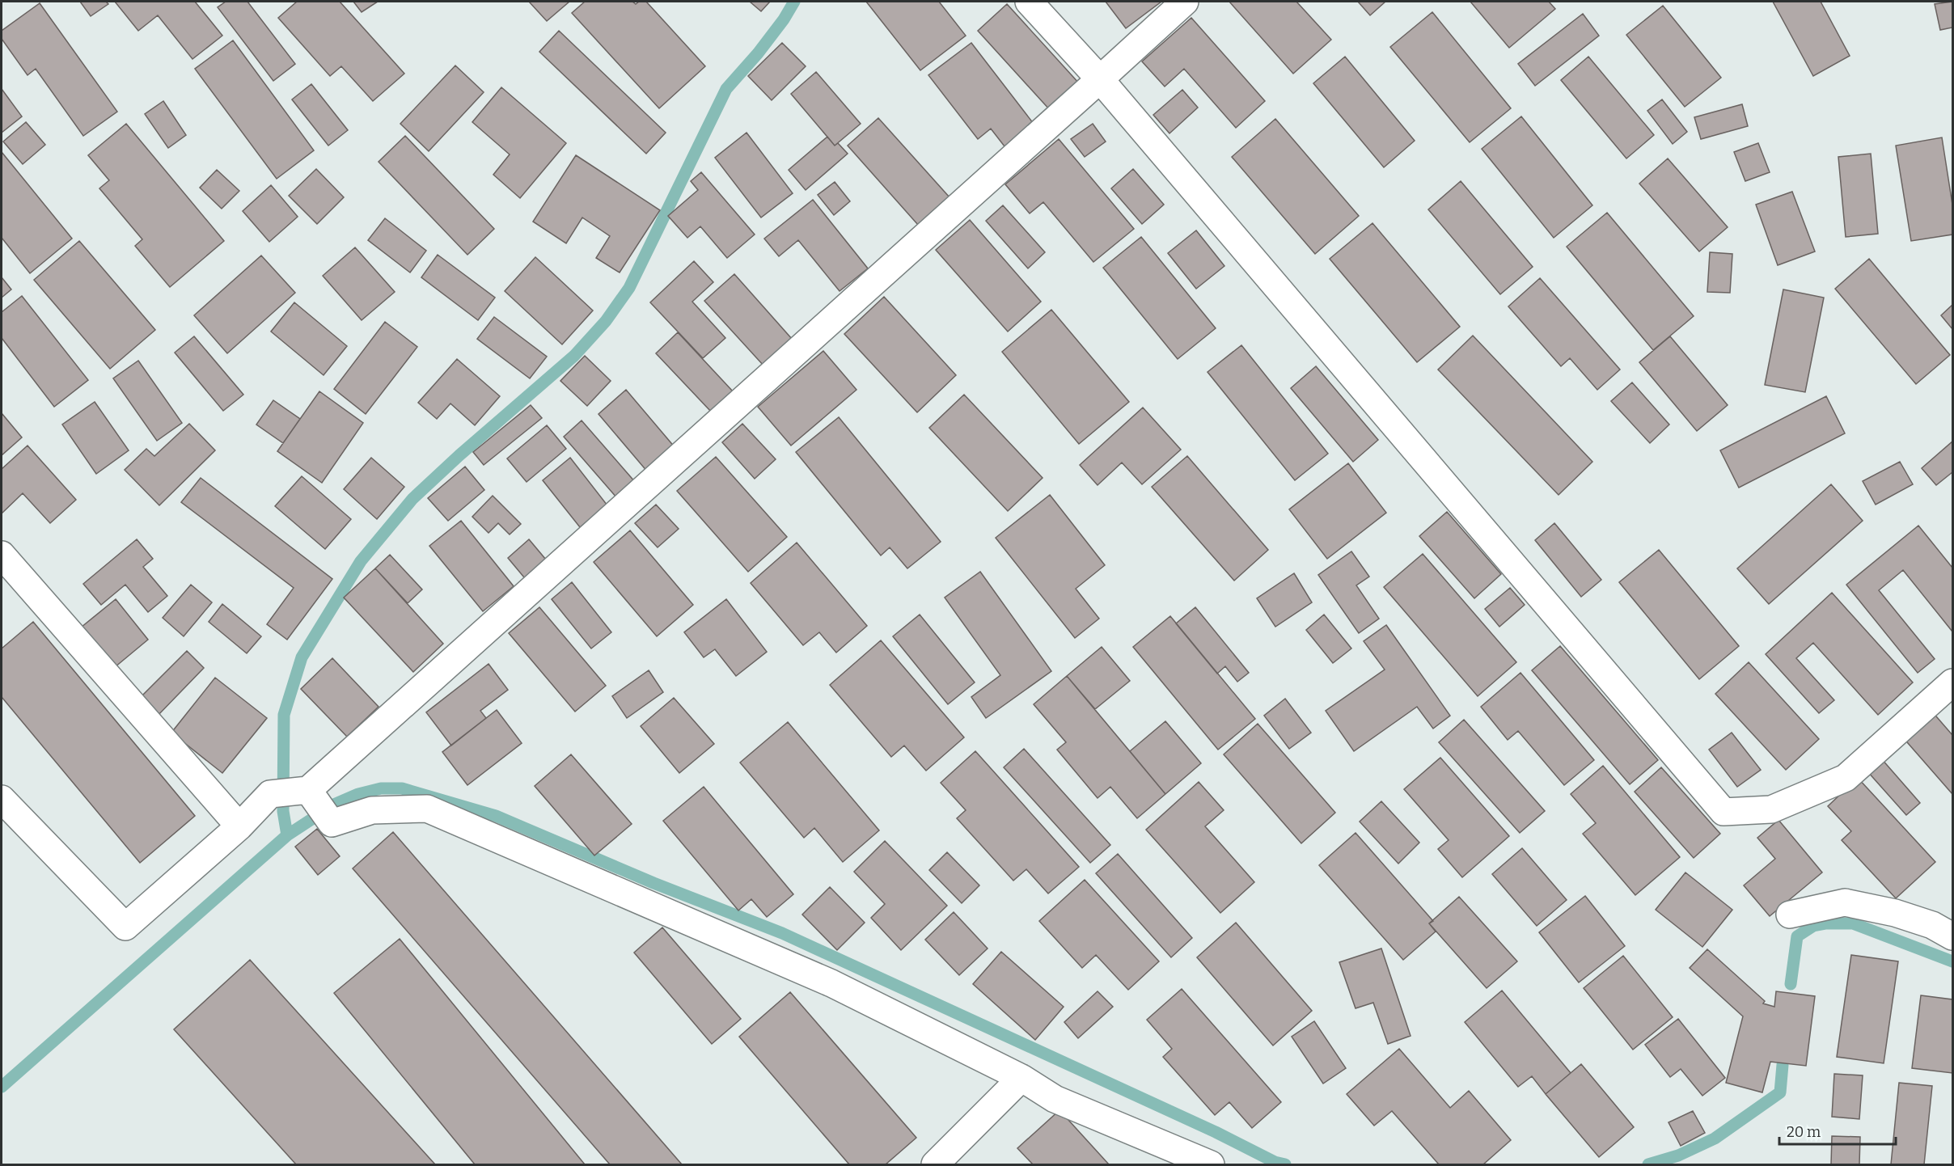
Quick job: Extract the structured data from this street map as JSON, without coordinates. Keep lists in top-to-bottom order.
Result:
{
  "scale_bar": "20 m"
}
